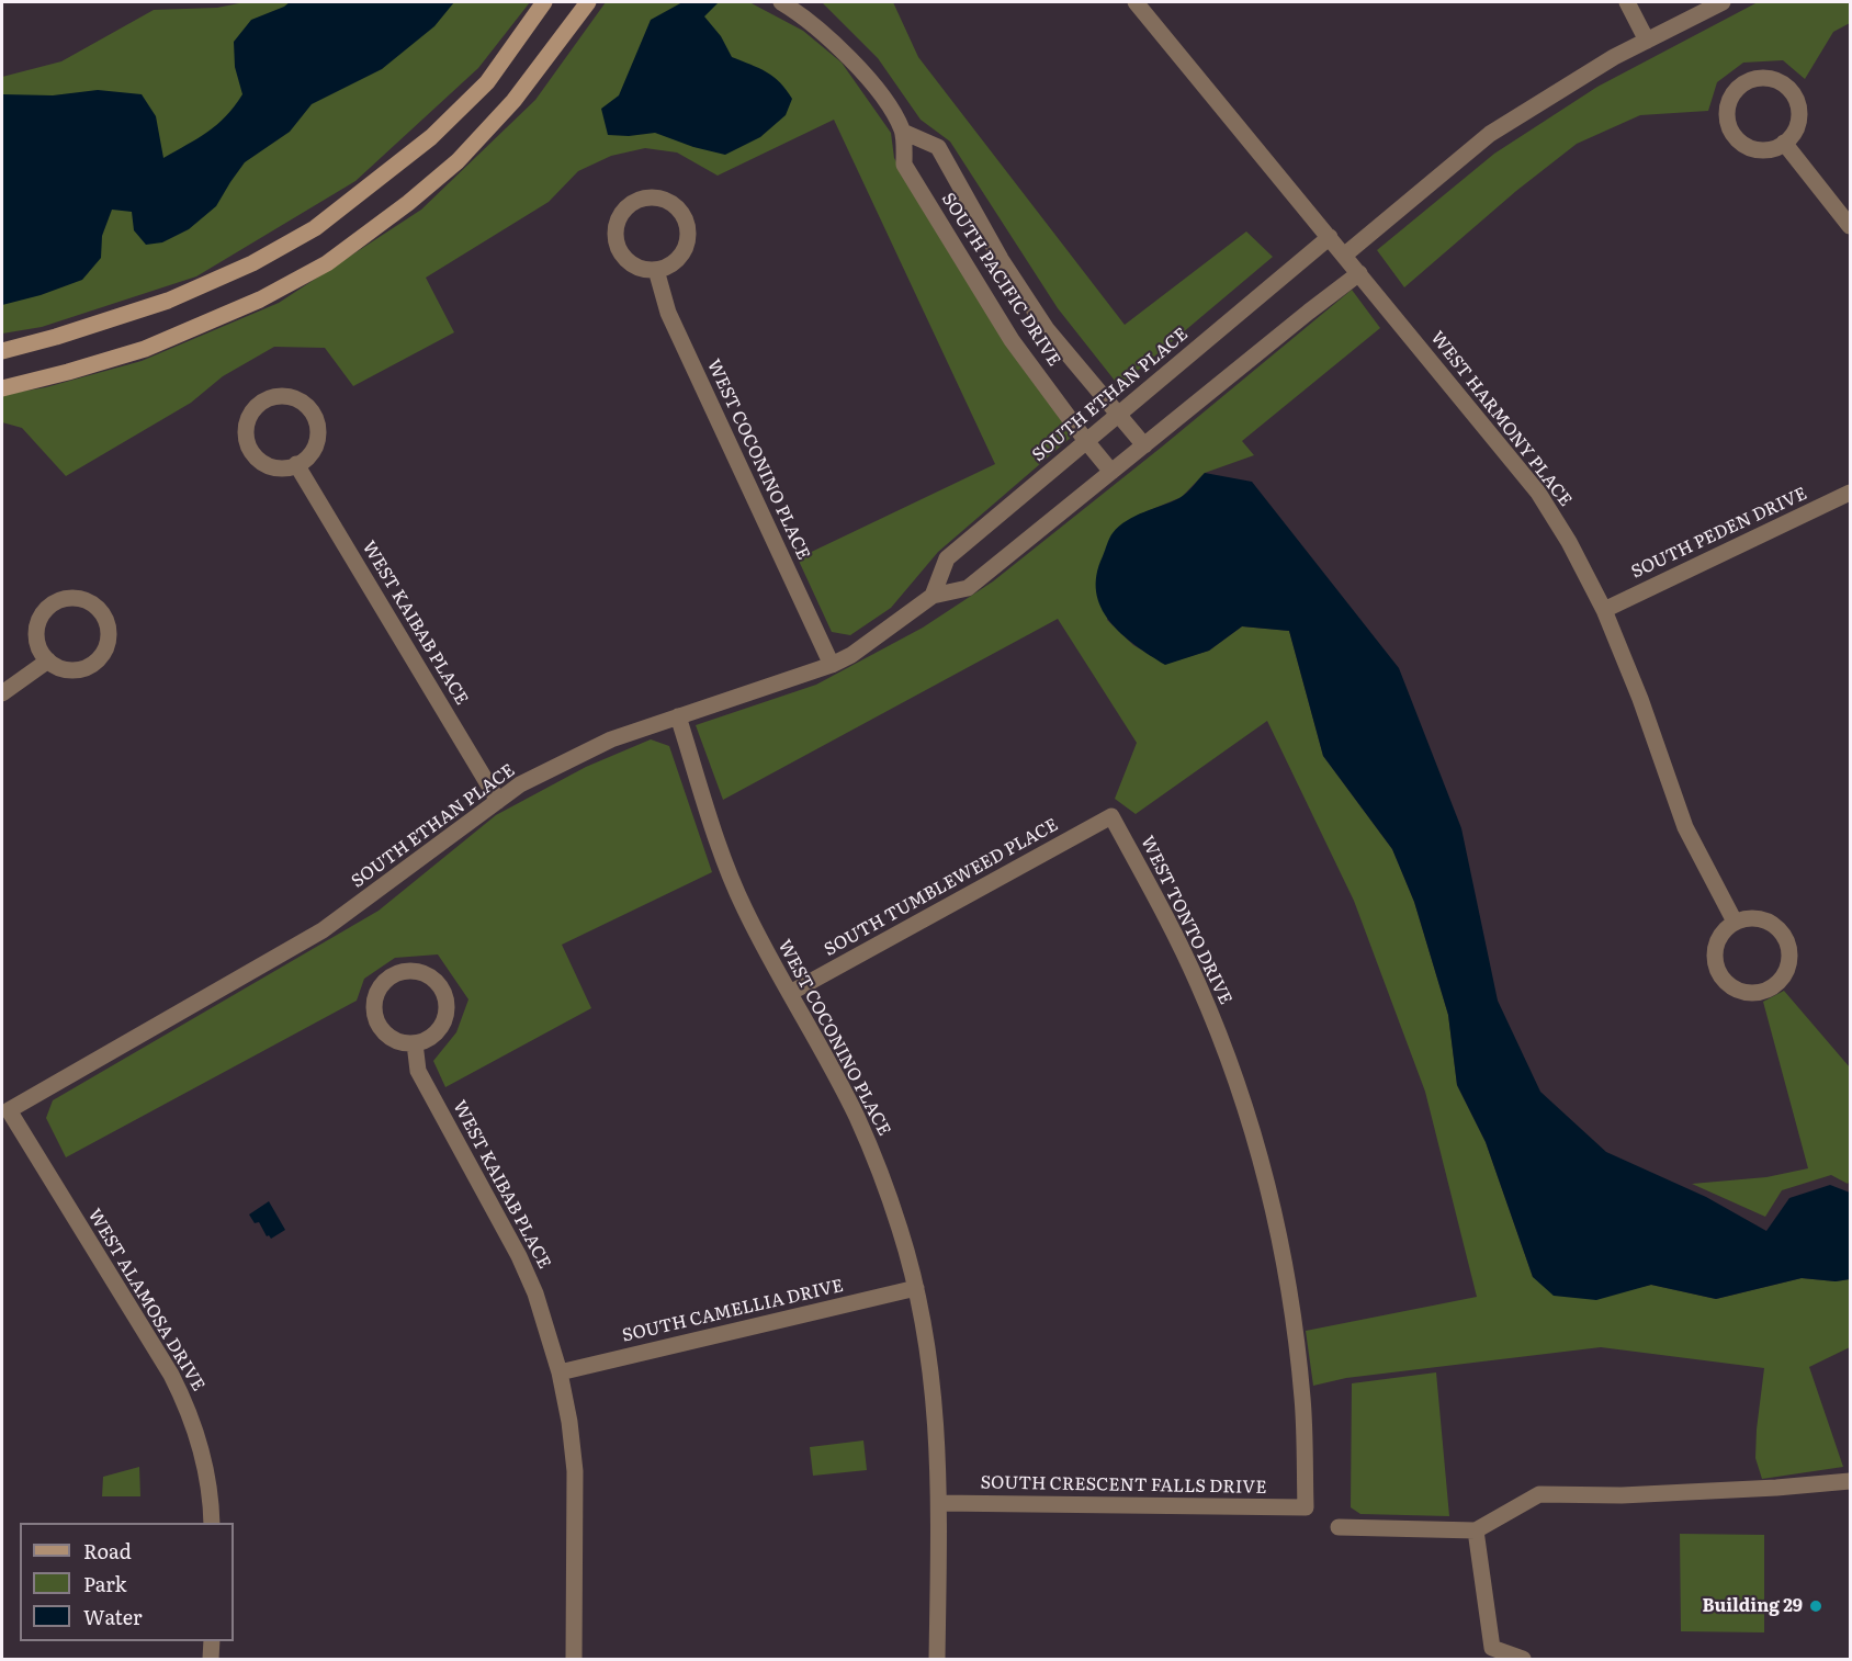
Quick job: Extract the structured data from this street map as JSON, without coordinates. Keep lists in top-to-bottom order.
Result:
{
  "streets": {
    "street": [
      "SOUTH PACIFIC DRIVE",
      "SOUTH ETHAN PLACE",
      "WEST HARMONY PLACE",
      "WEST COCONINO PLACE",
      "SOUTH PEDEN DRIVE",
      "WEST KAIBAB PLACE",
      "SOUTH TUMBLEWEED PLACE",
      "WEST TONTO DRIVE",
      "WEST ALAMOSA DRIVE",
      "SOUTH CAMELLIA DRIVE",
      "SOUTH CRESCENT FALLS DRIVE"
    ]
  },
  "crossings": [
    ["SOUTH PACIFIC DRIVE", "SOUTH ETHAN PLACE"],
    ["SOUTH ETHAN PLACE", "WEST HARMONY PLACE"],
    ["SOUTH ETHAN PLACE", "WEST COCONINO PLACE"],
    ["SOUTH ETHAN PLACE", "WEST KAIBAB PLACE"],
    ["SOUTH ETHAN PLACE", "WEST ALAMOSA DRIVE"],
    ["WEST HARMONY PLACE", "SOUTH PEDEN DRIVE"],
    ["WEST COCONINO PLACE", "SOUTH TUMBLEWEED PLACE"],
    ["WEST COCONINO PLACE", "SOUTH CAMELLIA DRIVE"],
    ["WEST COCONINO PLACE", "SOUTH CRESCENT FALLS DRIVE"],
    ["WEST KAIBAB PLACE", "SOUTH CAMELLIA DRIVE"],
    ["SOUTH TUMBLEWEED PLACE", "WEST TONTO DRIVE"],
    ["WEST TONTO DRIVE", "SOUTH CRESCENT FALLS DRIVE"]
  ],
  "places": ["Building 29"],
  "legend": ["Road", "Park", "Water"]
}
